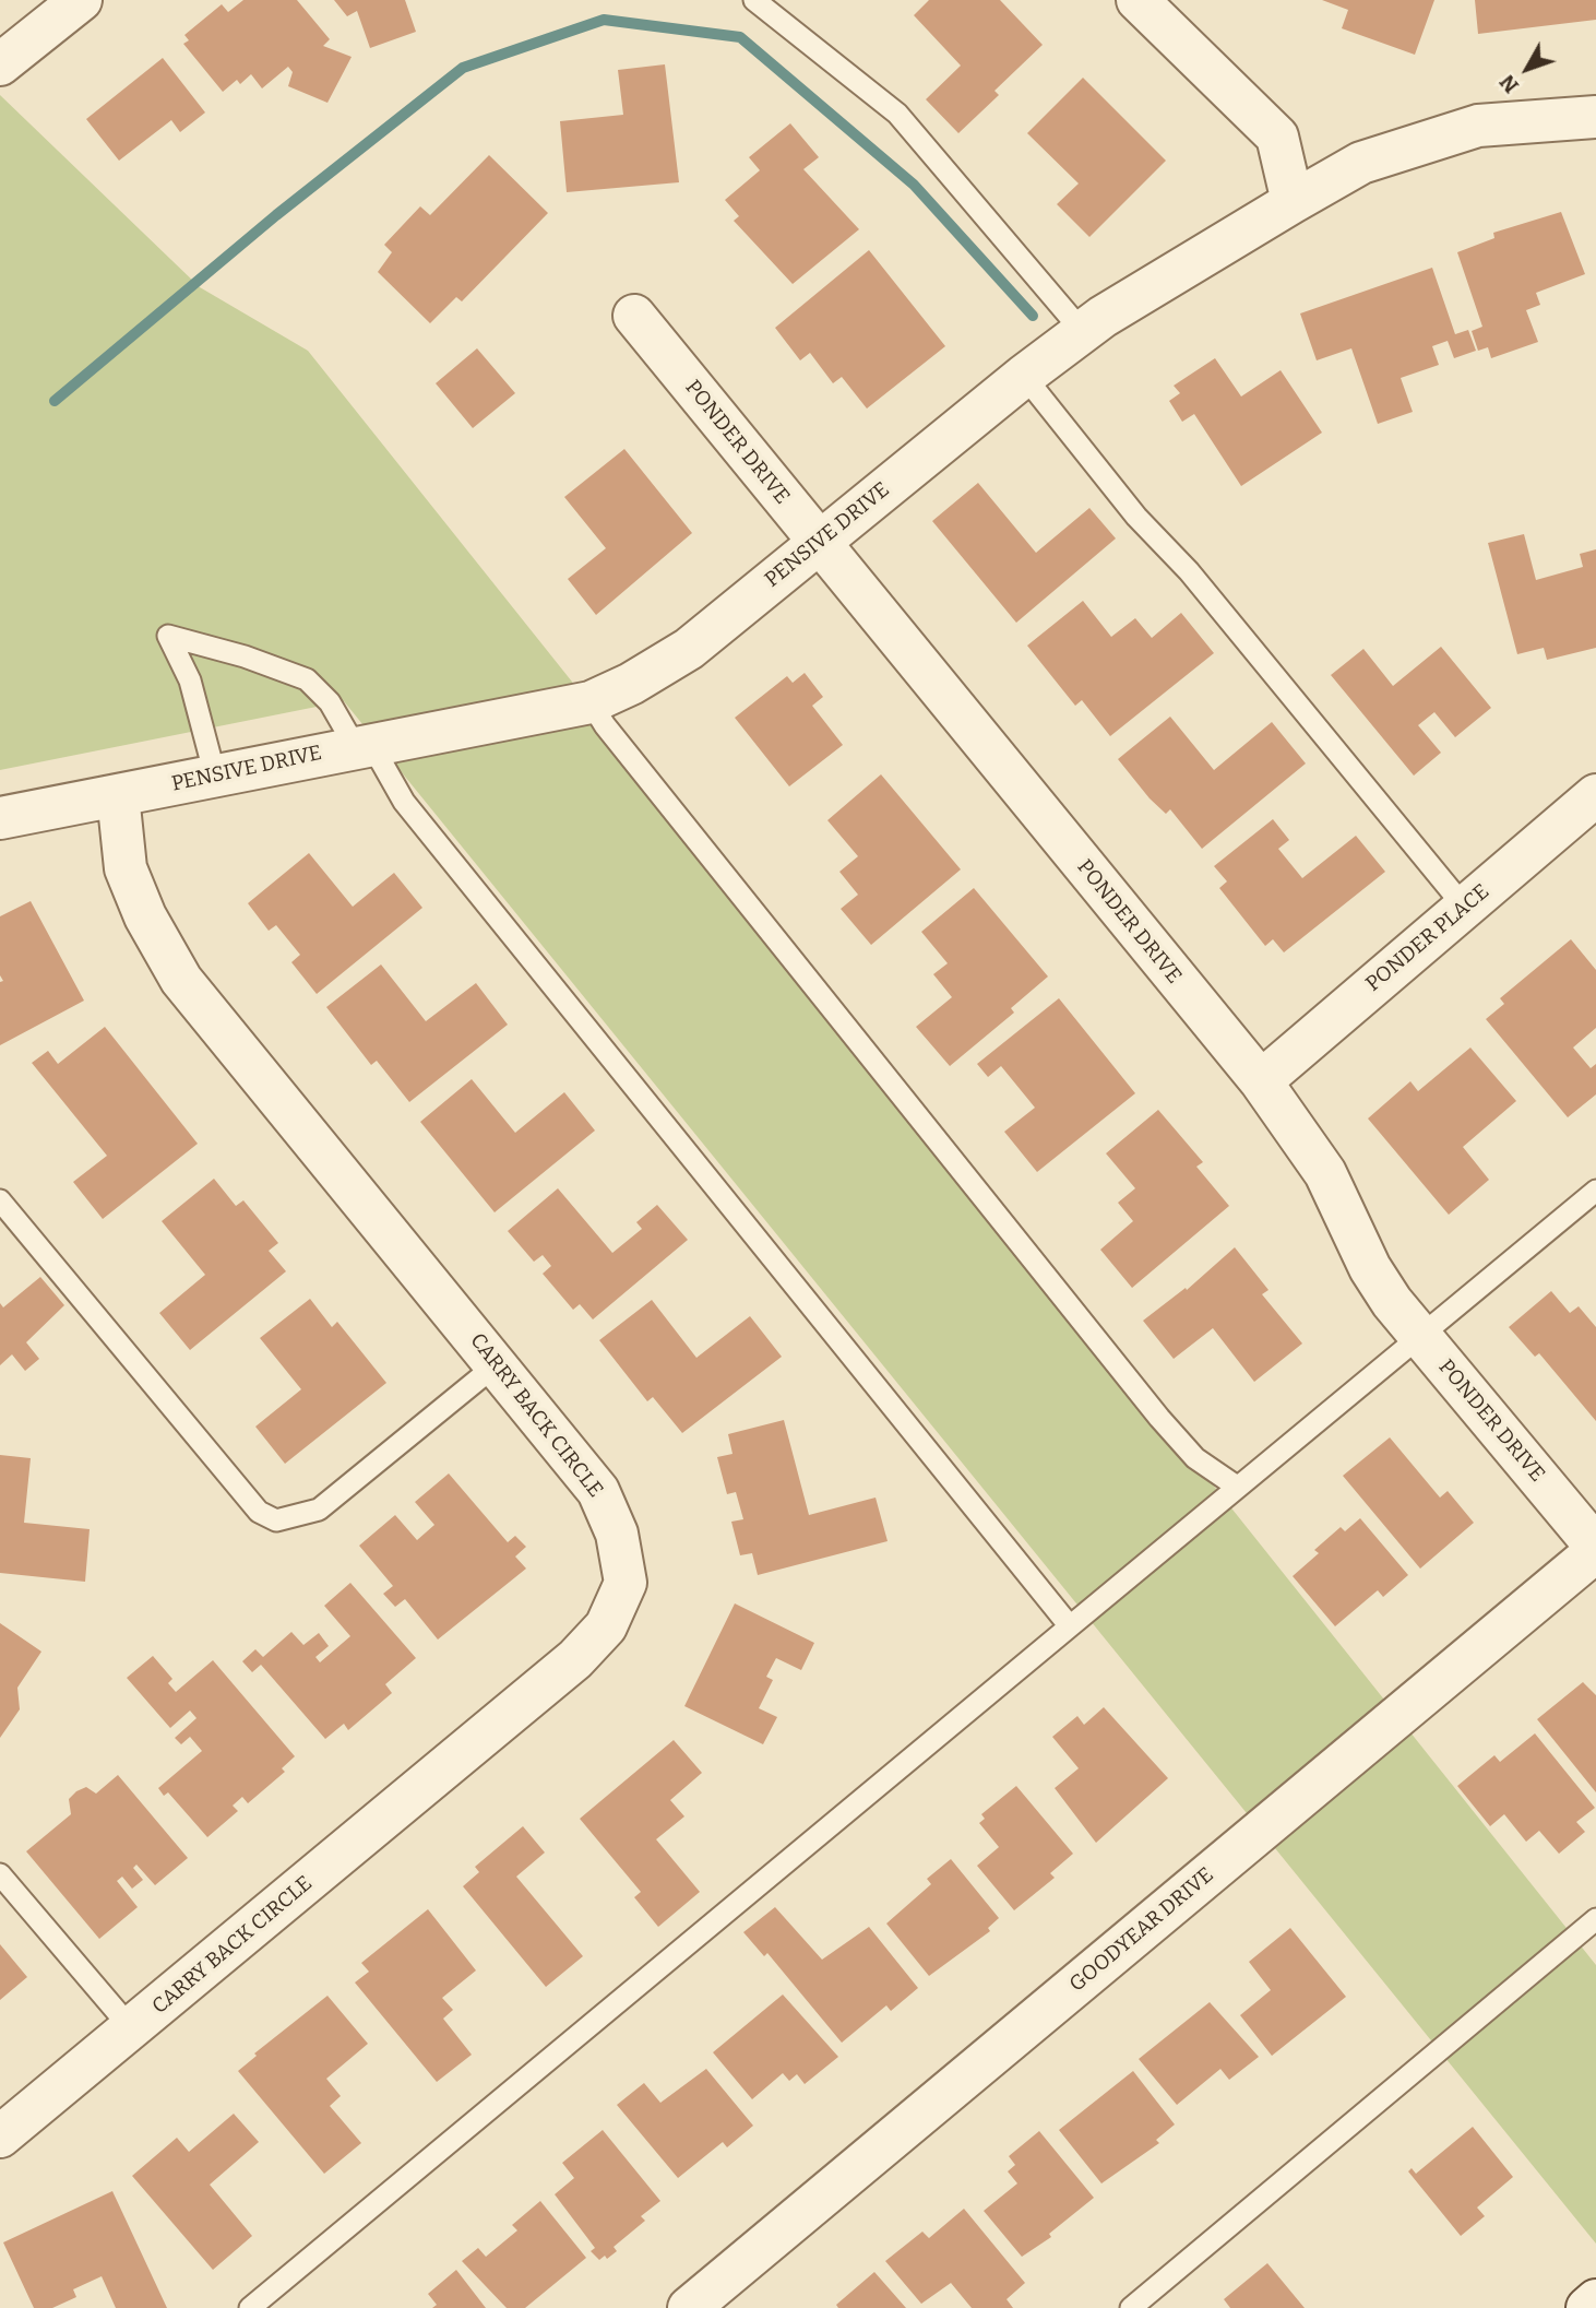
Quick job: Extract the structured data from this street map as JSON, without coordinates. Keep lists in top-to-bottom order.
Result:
{
  "streets": {
    "street": [
      "PONDER DRIVE",
      "PENSIVE DRIVE",
      "PONDER PLACE",
      "CARRY BACK CIRCLE",
      "GOODYEAR DRIVE"
    ]
  },
  "crossings": [
    ["PONDER DRIVE", "PENSIVE DRIVE"],
    ["PONDER DRIVE", "PONDER PLACE"],
    ["PONDER DRIVE", "GOODYEAR DRIVE"],
    ["PENSIVE DRIVE", "CARRY BACK CIRCLE"]
  ],
  "north": "bottom left"
}
